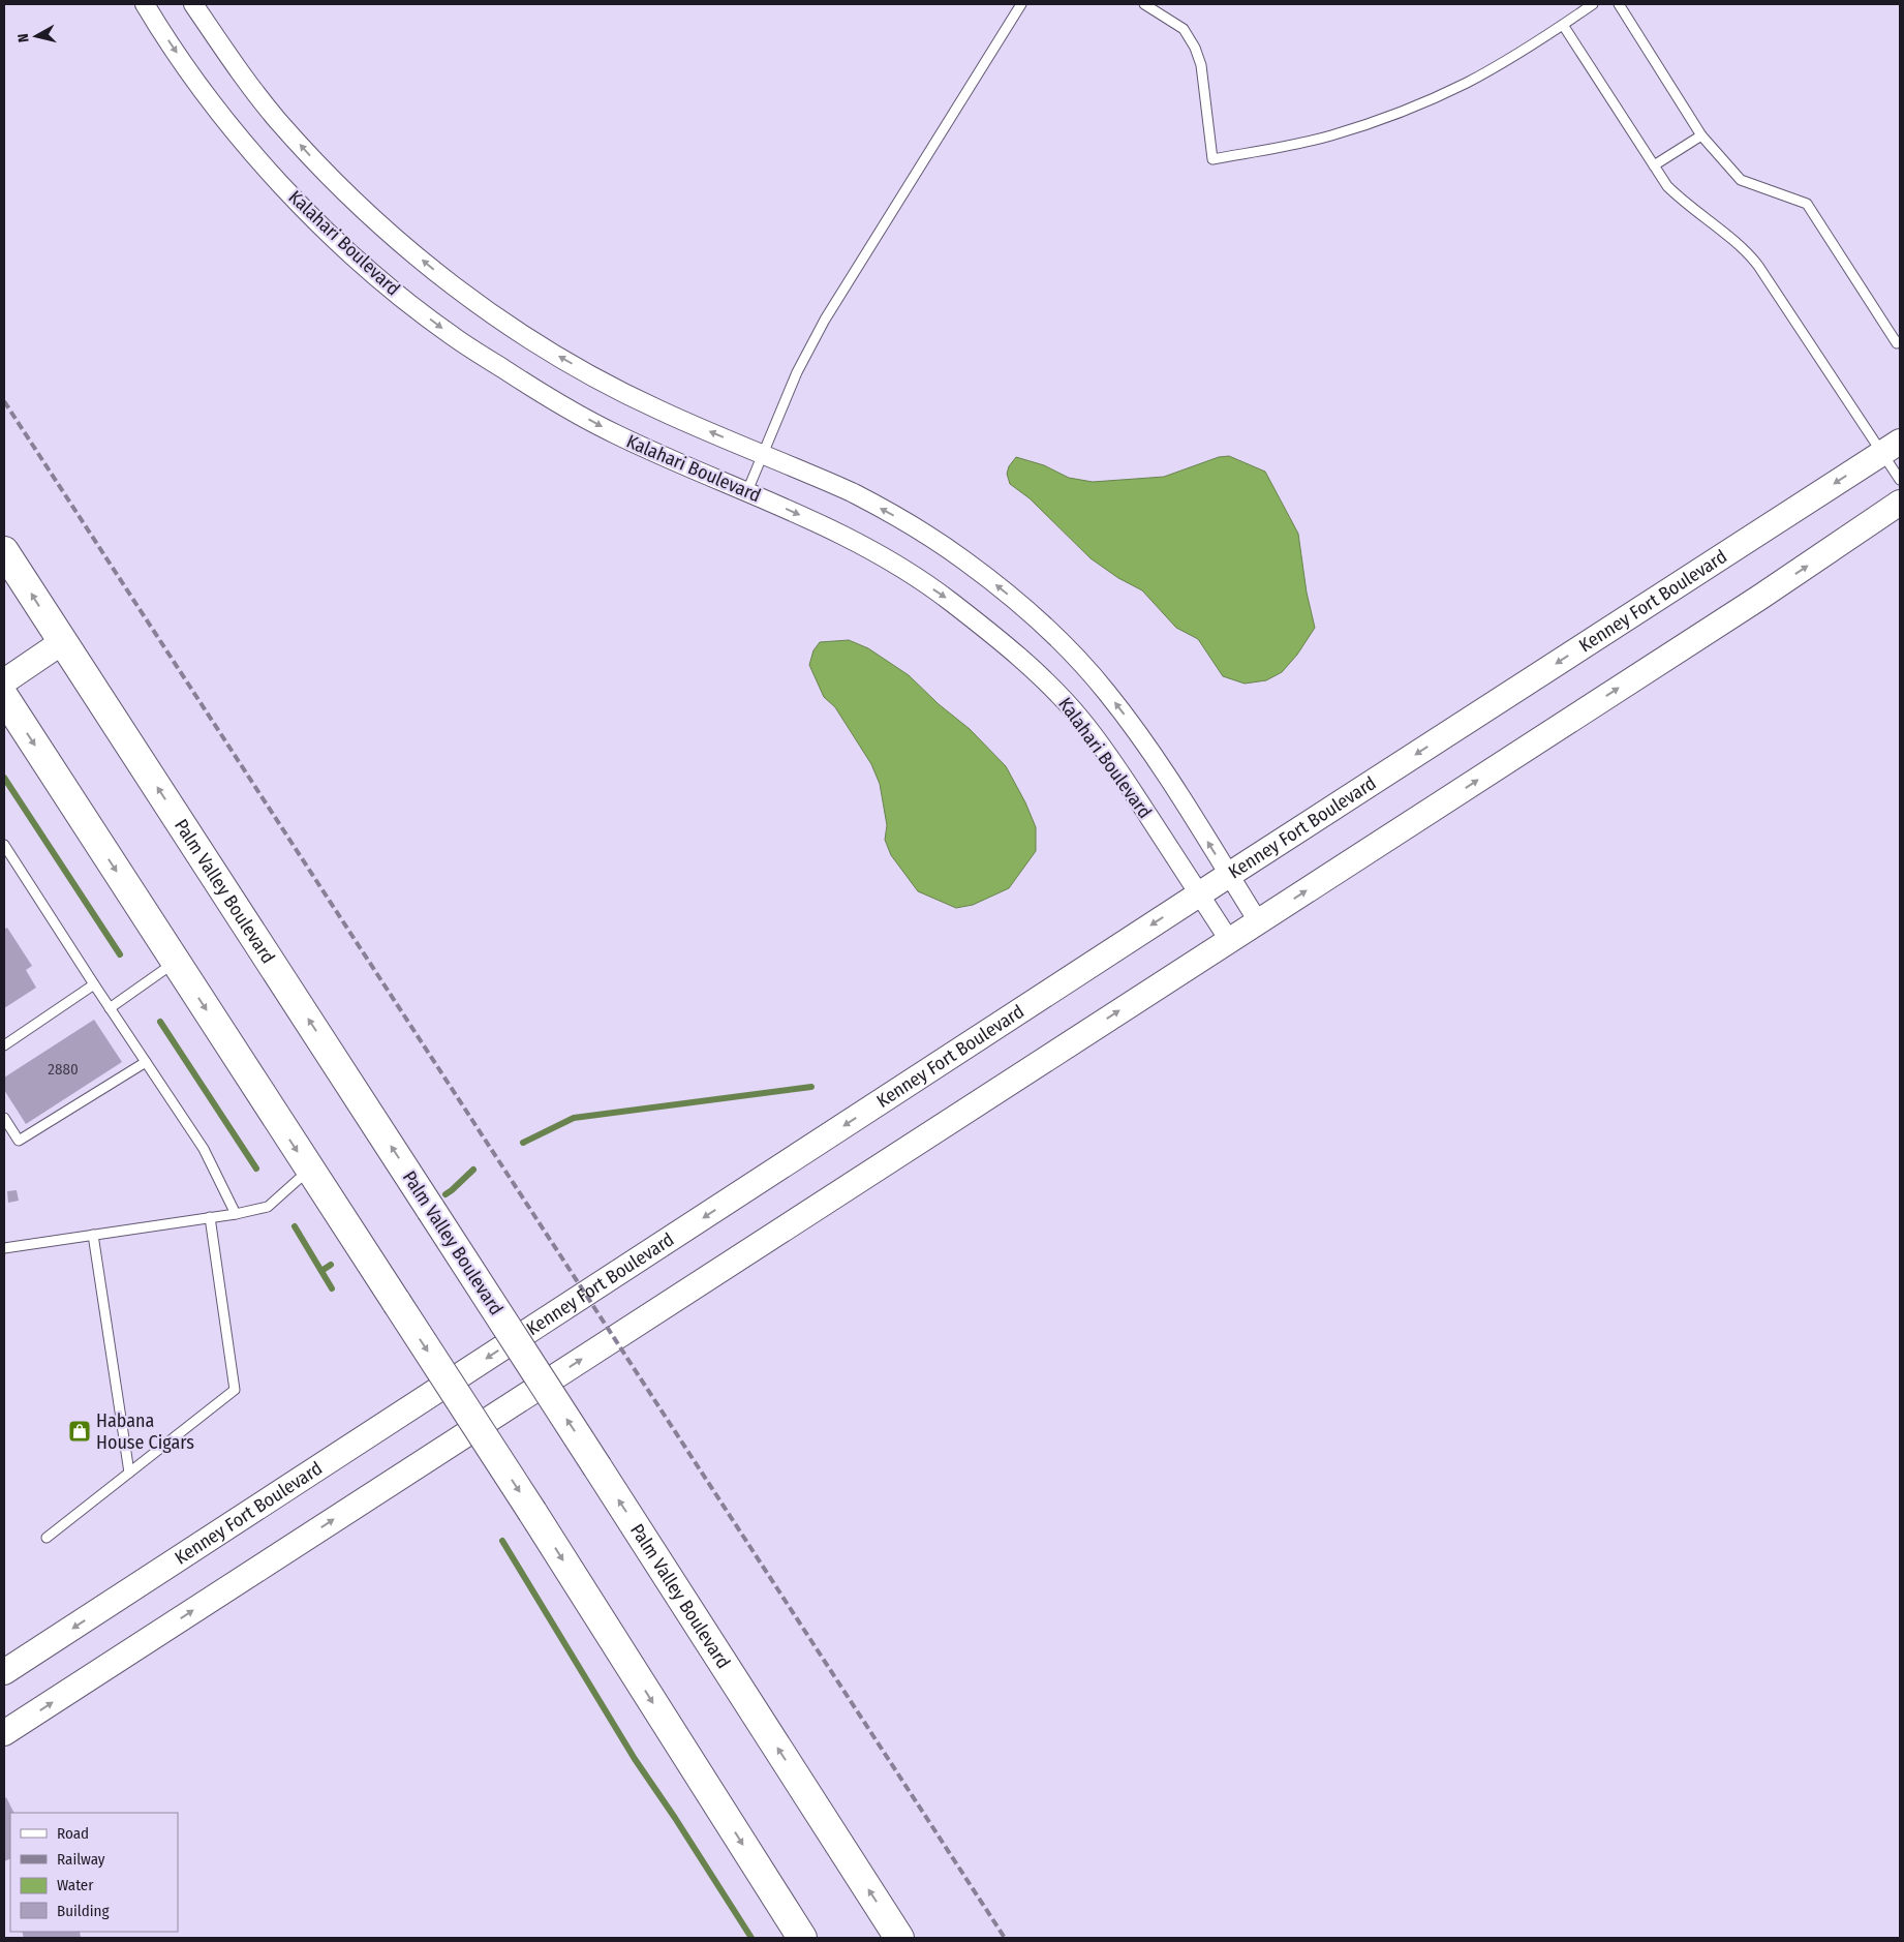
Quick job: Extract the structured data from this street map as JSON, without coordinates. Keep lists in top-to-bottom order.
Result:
{
  "streets": {
    "highway": ["Palm Valley Boulevard"],
    "main road": ["Kenney Fort Boulevard"],
    "street": ["Kalahari Boulevard"]
  },
  "crossings": [
    ["Kalahari Boulevard", "Kenney Fort Boulevard"]
  ],
  "places": {
    "shop": ["Habana House Cigars"]
  },
  "house_numbers": ["2880"],
  "legend": [
    "Road",
    "Railway",
    "Water",
    "Building"
  ],
  "north": "left"
}
